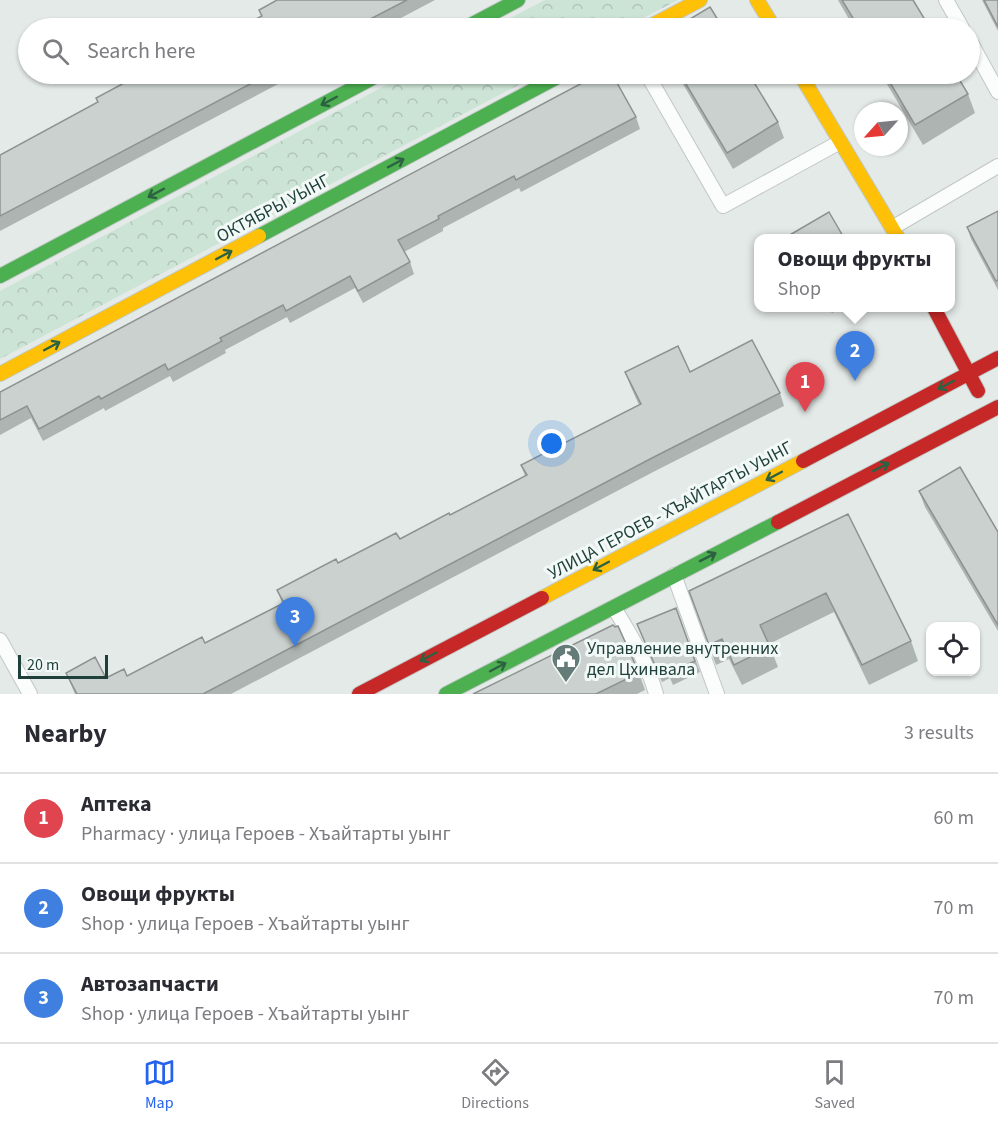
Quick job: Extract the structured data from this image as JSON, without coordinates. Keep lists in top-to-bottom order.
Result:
{
  "streets": {
    "street": ["ОКТЯБРЫ УЫНГ", "УЛИЦА ГЕРОЕВ - ХЪАЙТАРТЫ УЫНГ"]
  },
  "places": {
    "public building": ["Управление внутренних дел Цхинвала"]
  },
  "scale_bar": "20 m",
  "north": "bottom left",
  "page": {
    "search": "Search here",
    "popup": ["Овощи фрукты", "Shop"],
    "pins": ["2", "1", "3"],
    "scale": "20 m",
    "heading": ["Nearby", "3 results"],
    "list": [
      {
        "mark": "1",
        "name": "Аптека",
        "note": "Pharmacy · улица Героев - Хъайтарты уынг",
        "value": "60 m"
      },
      {
        "mark": "2",
        "name": "Овощи фрукты",
        "note": "Shop · улица Героев - Хъайтарты уынг",
        "value": "70 m"
      },
      {
        "mark": "3",
        "name": "Автозапчасти",
        "note": "Shop · улица Героев - Хъайтарты уынг",
        "value": "70 m"
      }
    ],
    "nav": ["Map", "Directions", "Saved"]
  }
}
